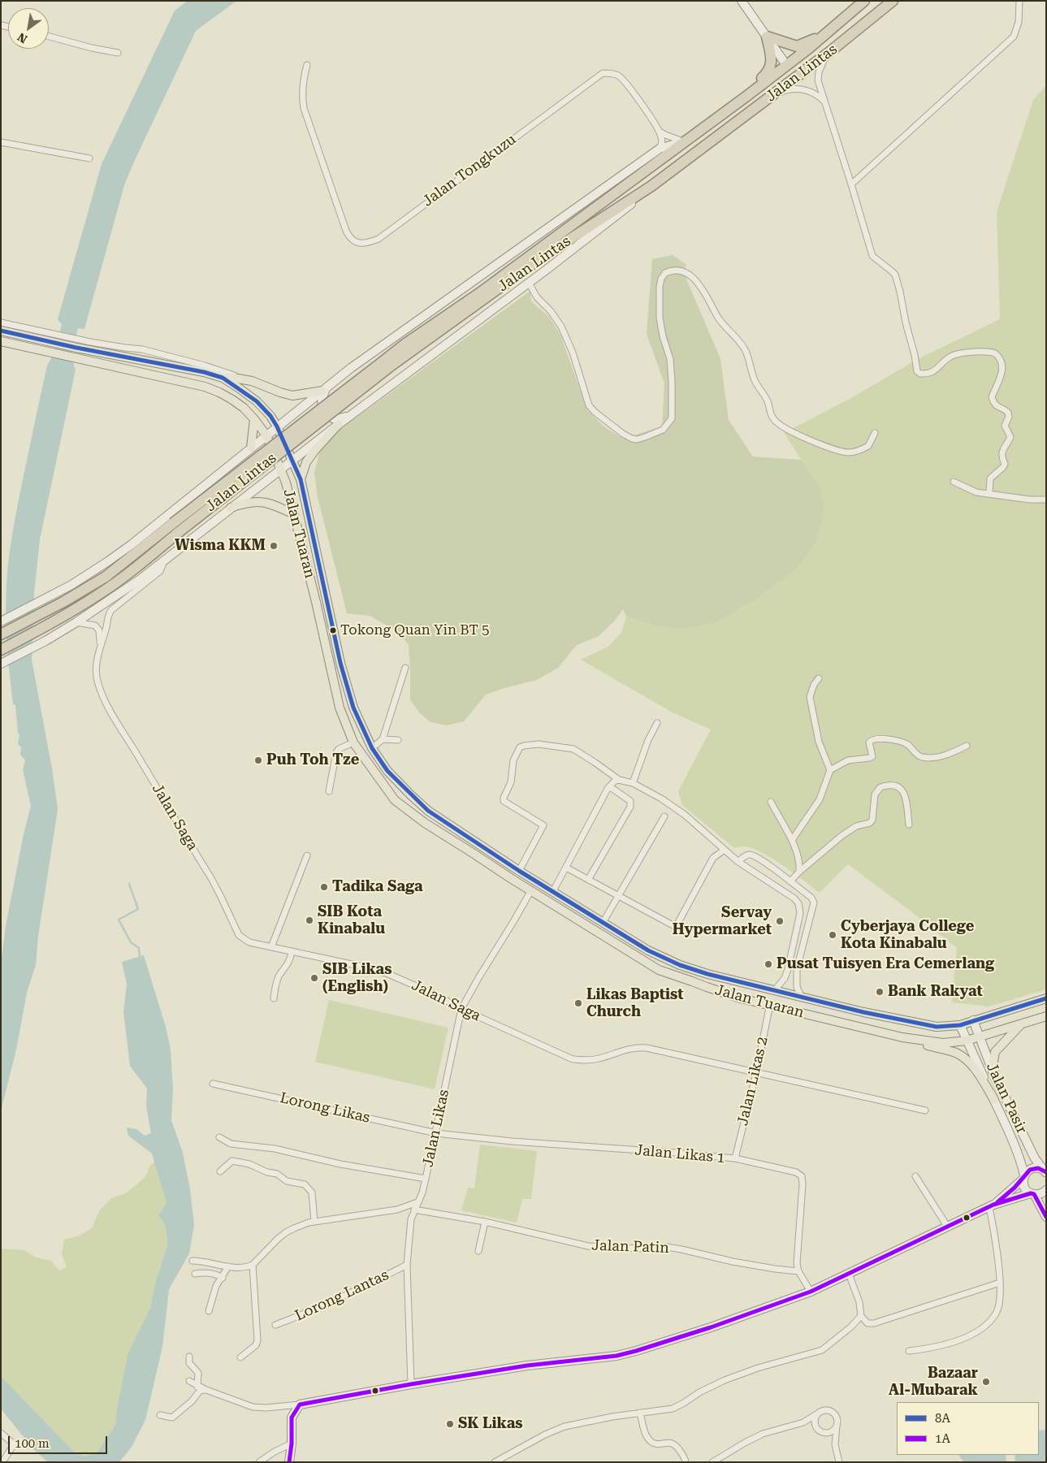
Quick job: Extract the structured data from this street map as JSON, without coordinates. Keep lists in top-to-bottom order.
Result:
{
  "streets": {
    "highway": ["Jalan Lintas"],
    "main road": ["Jalan Tuaran"],
    "street": [
      "Jalan Tongkuzu",
      "Jalan Saga",
      "Jalan Likas 2",
      "Jalan Pasir",
      "Lorong Likas",
      "Jalan Likas",
      "Jalan Likas 1",
      "Jalan Patin",
      "Lorong Lantas"
    ]
  },
  "crossings": [
    ["Jalan Tuaran", "Jalan Likas 2"],
    ["Jalan Tuaran", "Jalan Pasir"],
    ["Jalan Tuaran", "Jalan Likas"],
    ["Jalan Saga", "Jalan Likas 2"],
    ["Jalan Saga", "Jalan Likas"],
    ["Jalan Likas 2", "Jalan Likas 1"],
    ["Lorong Likas", "Jalan Likas"],
    ["Lorong Likas", "Jalan Likas 1"],
    ["Jalan Likas", "Jalan Likas 1"],
    ["Jalan Likas", "Jalan Patin"],
    ["Jalan Likas", "Lorong Lantas"],
    ["Jalan Likas 1", "Jalan Patin"]
  ],
  "places": [
    "Wisma KKM",
    "Tokong Quan Yin BT 5",
    "Puh Toh Tze",
    "Tadika Saga",
    "SIB Kota Kinabalu",
    "Servay Hypermarket",
    "Cyberjaya College Kota Kinabalu",
    "Pusat Tuisyen Era Cemerlang",
    "SIB Likas (English)",
    "Bank Rakyat",
    "Likas Baptist Church",
    "Bazaar Al-Mubarak",
    "SK Likas"
  ],
  "lines": ["transit line 8A", "transit line 1A"],
  "legend": ["8A", "1A"],
  "scale_bar": "100 m",
  "north": "bottom left"
}
